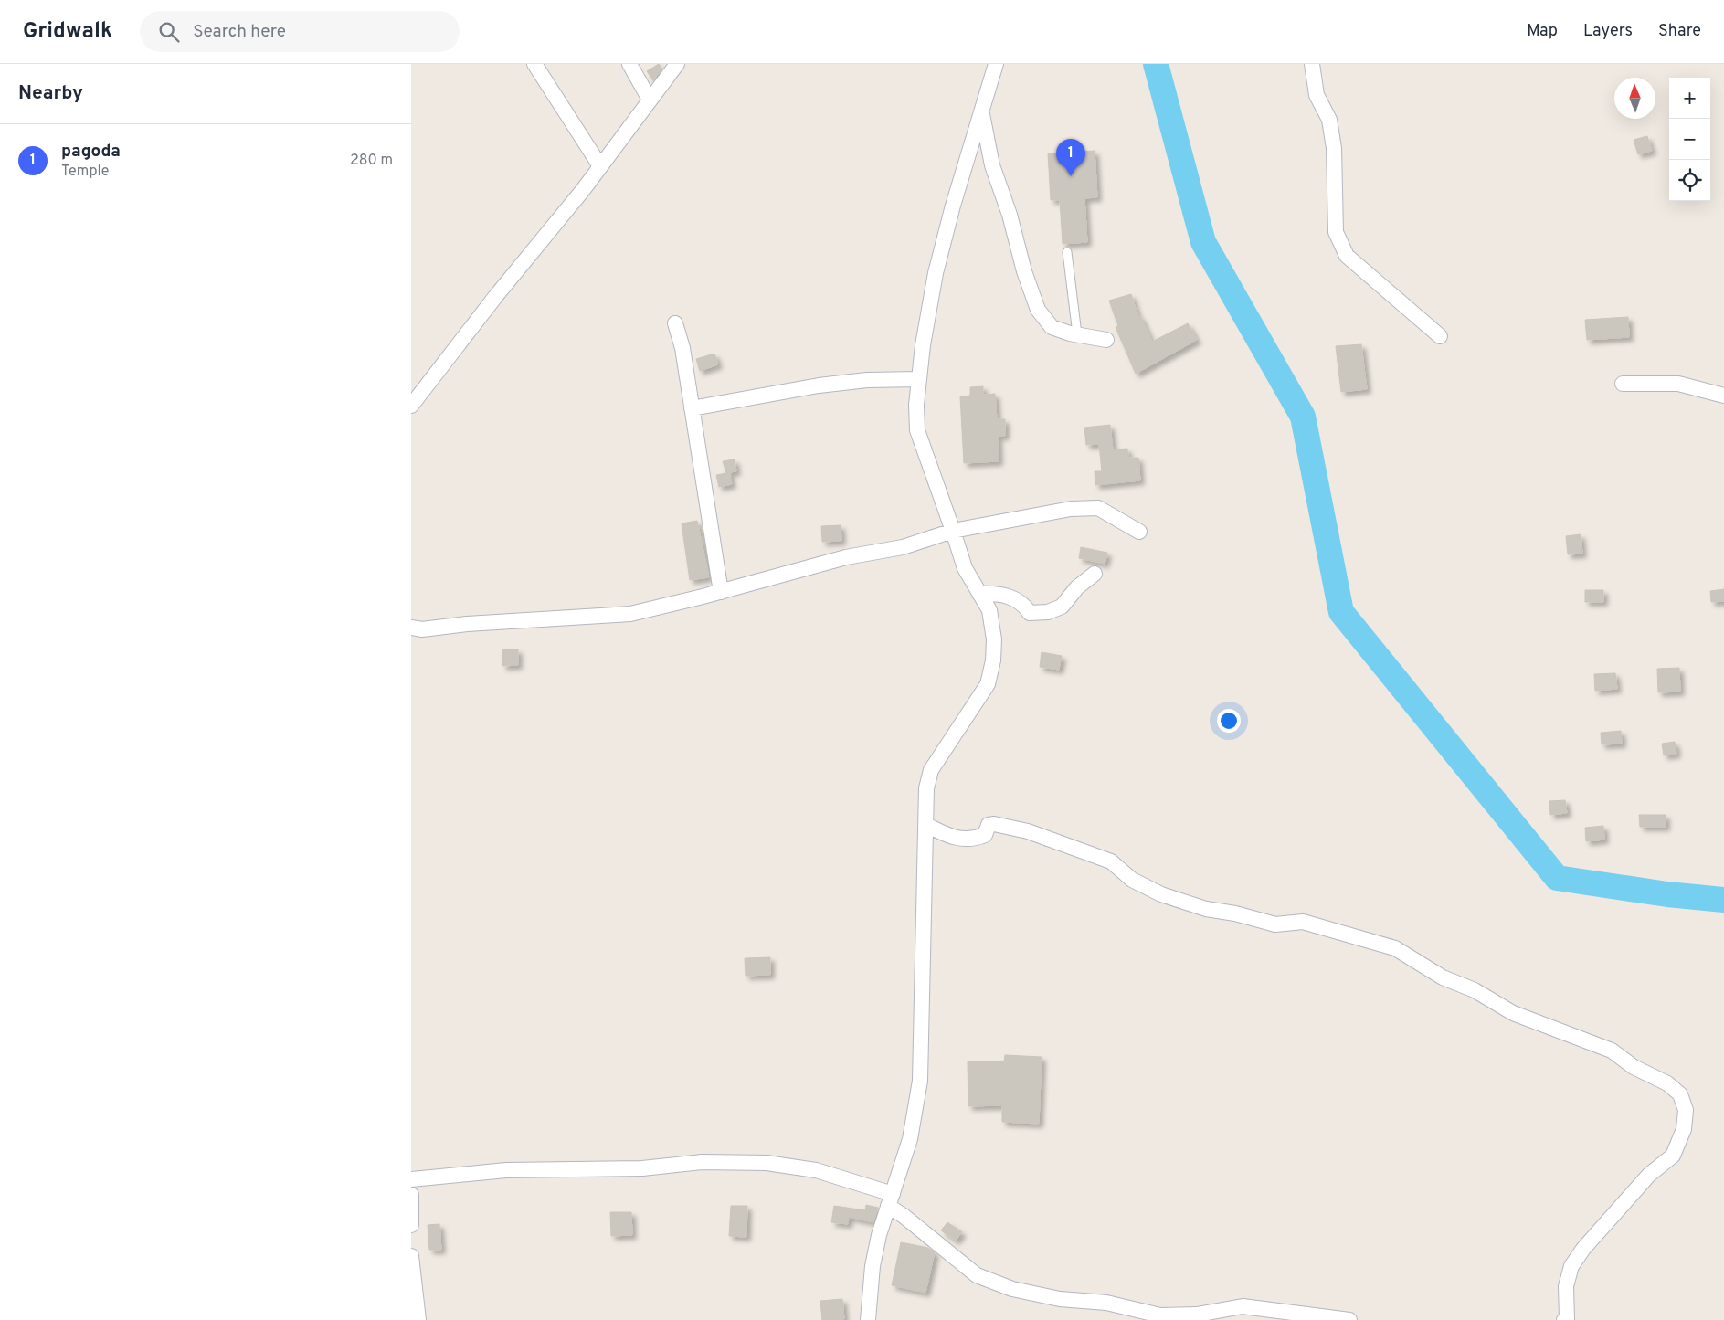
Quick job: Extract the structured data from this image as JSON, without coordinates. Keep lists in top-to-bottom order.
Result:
{
  "north": "top",
  "page": {
    "header": "Gridwalk",
    "search": "Search here",
    "nav": ["Map", "Layers", "Share"],
    "heading": "Nearby",
    "map_buttons": ["+", "−"],
    "list": [
      {
        "mark": "1",
        "name": "pagoda",
        "note": "Temple",
        "value": "280 m"
      }
    ],
    "pins": "1"
  }
}
